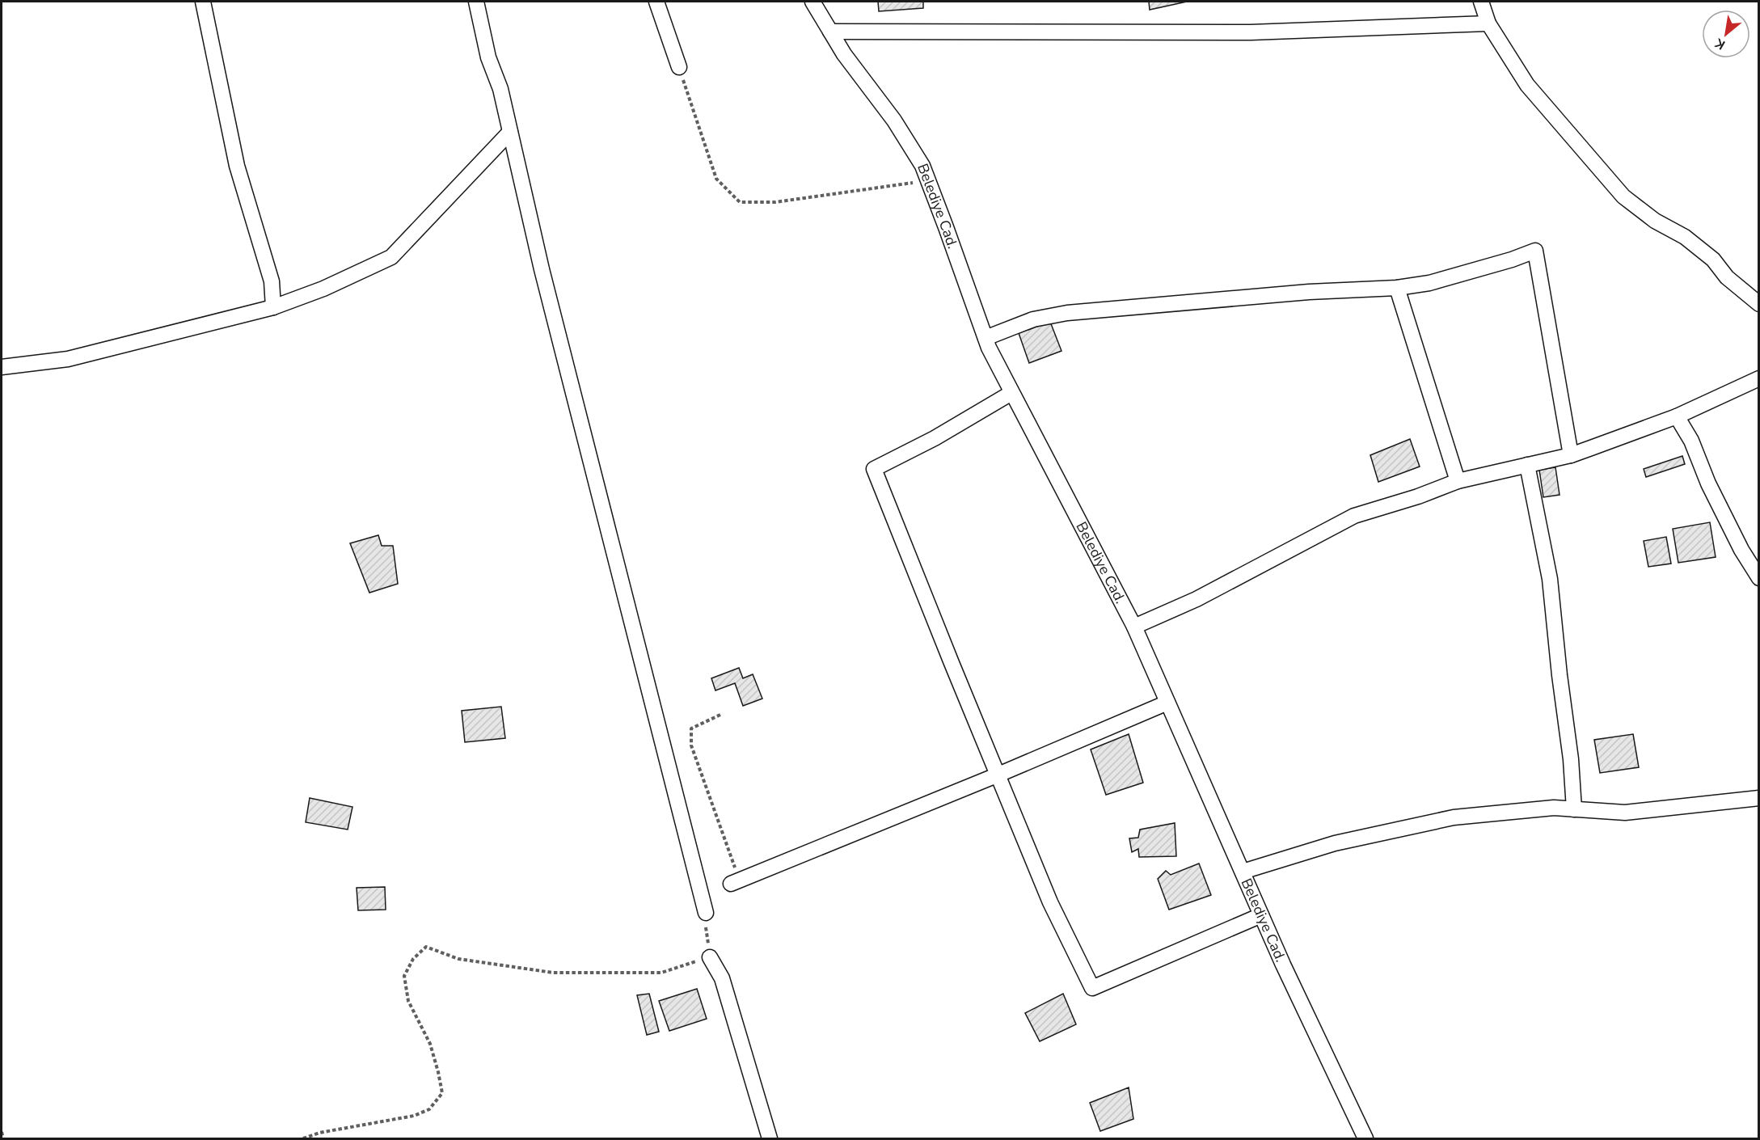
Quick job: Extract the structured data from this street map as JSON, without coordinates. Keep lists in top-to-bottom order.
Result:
{
  "streets": {
    "street": ["Belediye Cad."]
  },
  "north": "bottom left"
}
